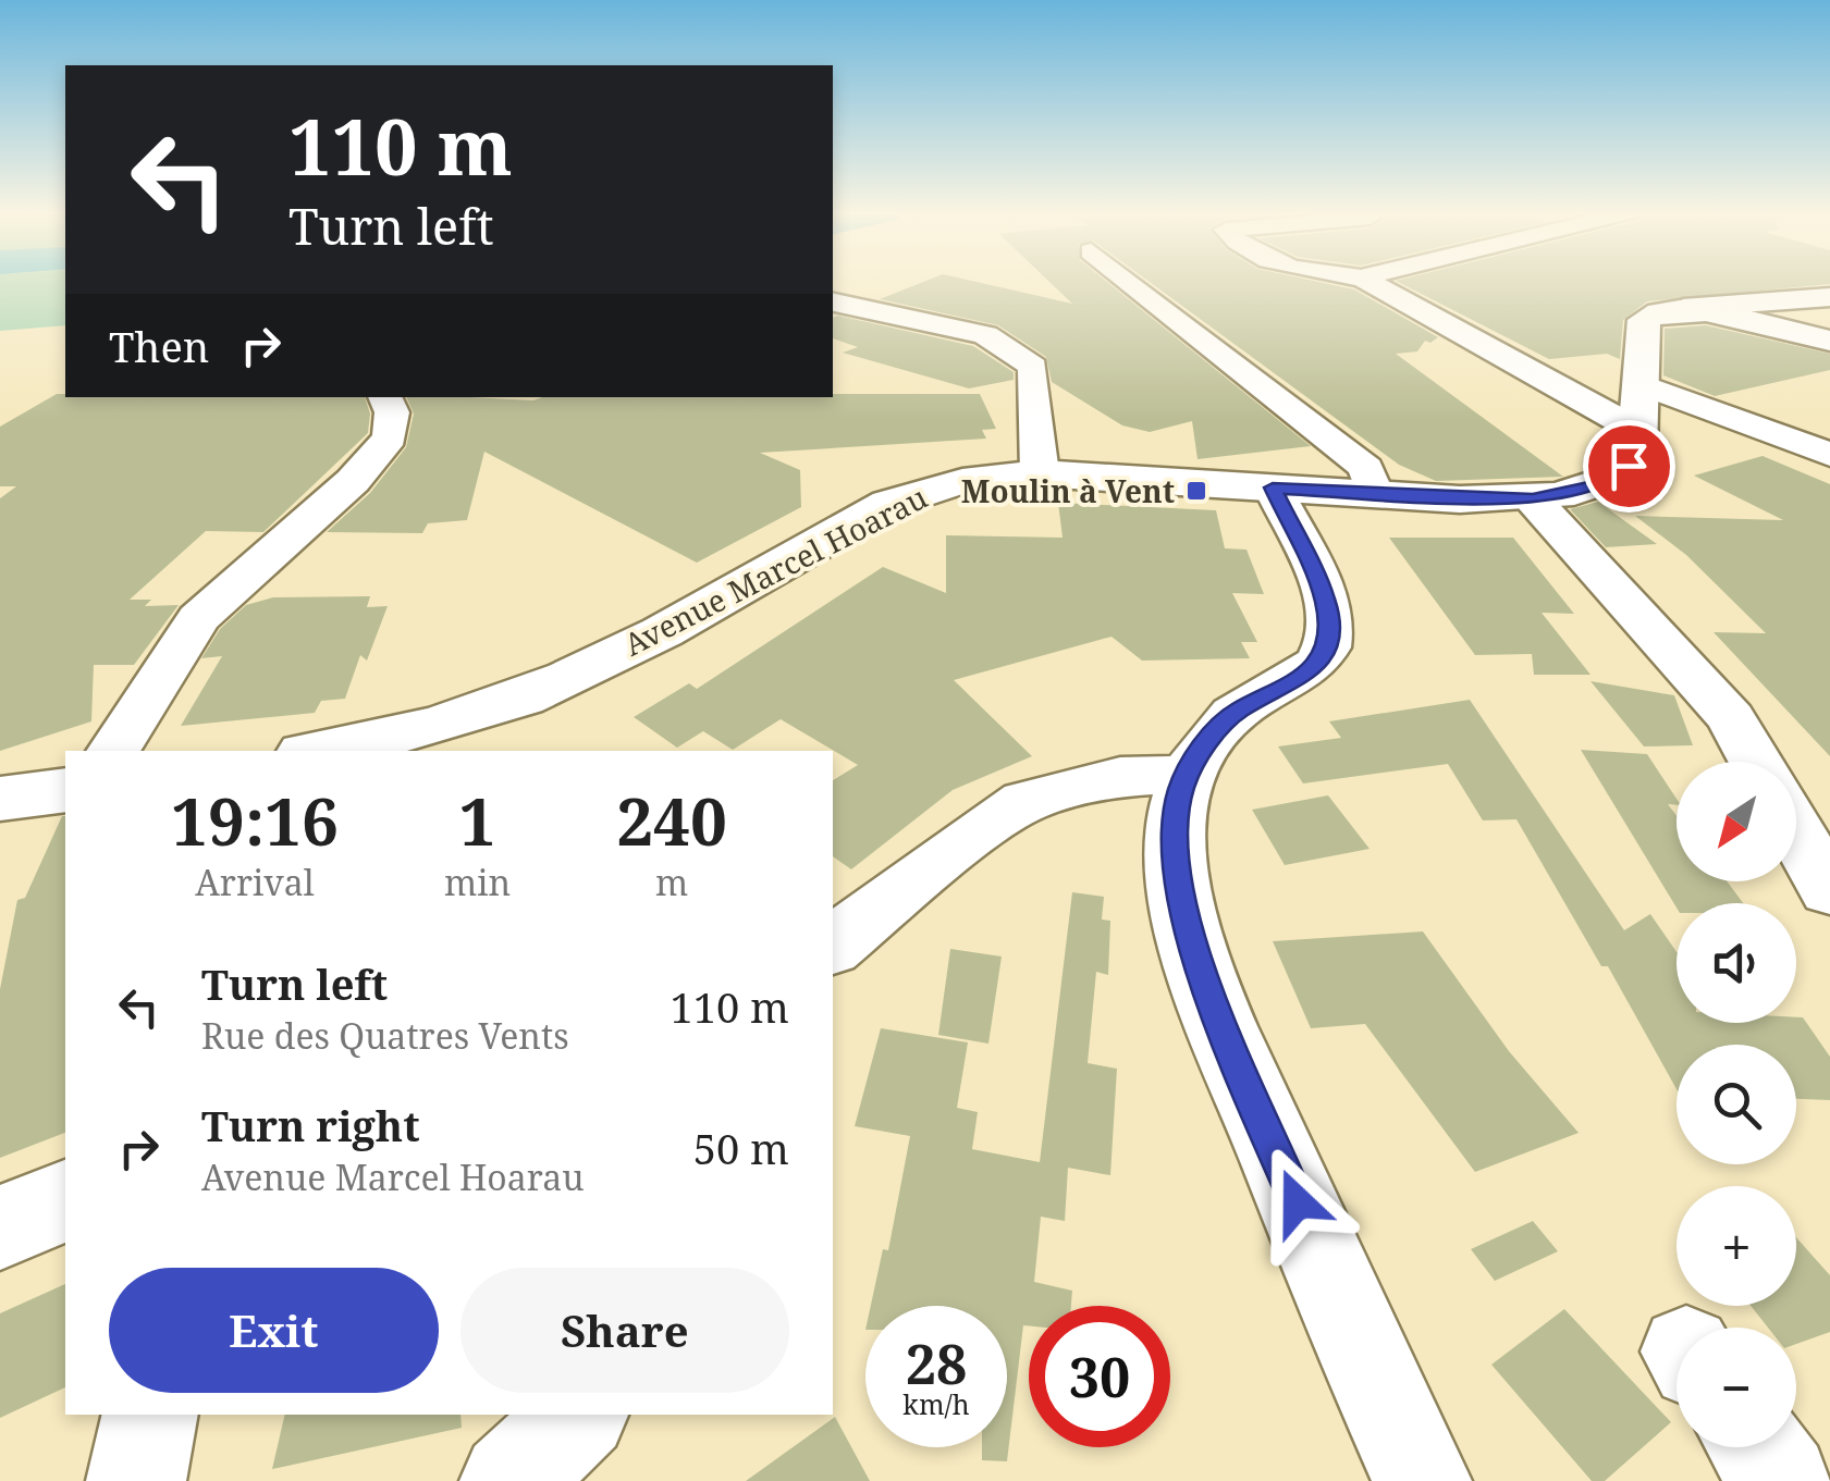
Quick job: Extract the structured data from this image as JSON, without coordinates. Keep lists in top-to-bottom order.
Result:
{
  "streets": {
    "main road": ["Avenue Marcel Hoarau"]
  },
  "places": {
    "transit": ["Moulin à Vent"]
  },
  "north": "bottom left",
  "page": {
    "turn": ["110 m", "Turn left"],
    "then": "Then",
    "eta": [
      "19:16",
      "Arrival",
      "1",
      "min",
      "240",
      "m"
    ],
    "map_buttons": ["+", "−"],
    "list": [
      {
        "name": "Turn left",
        "note": "Rue des Quatres Vents",
        "value": "110 m"
      },
      {
        "name": "Turn right",
        "note": "Avenue Marcel Hoarau",
        "value": "50 m"
      }
    ],
    "buttons": ["Exit", "Share"],
    "speed": "28 km/h",
    "limit": "30"
  }
}
